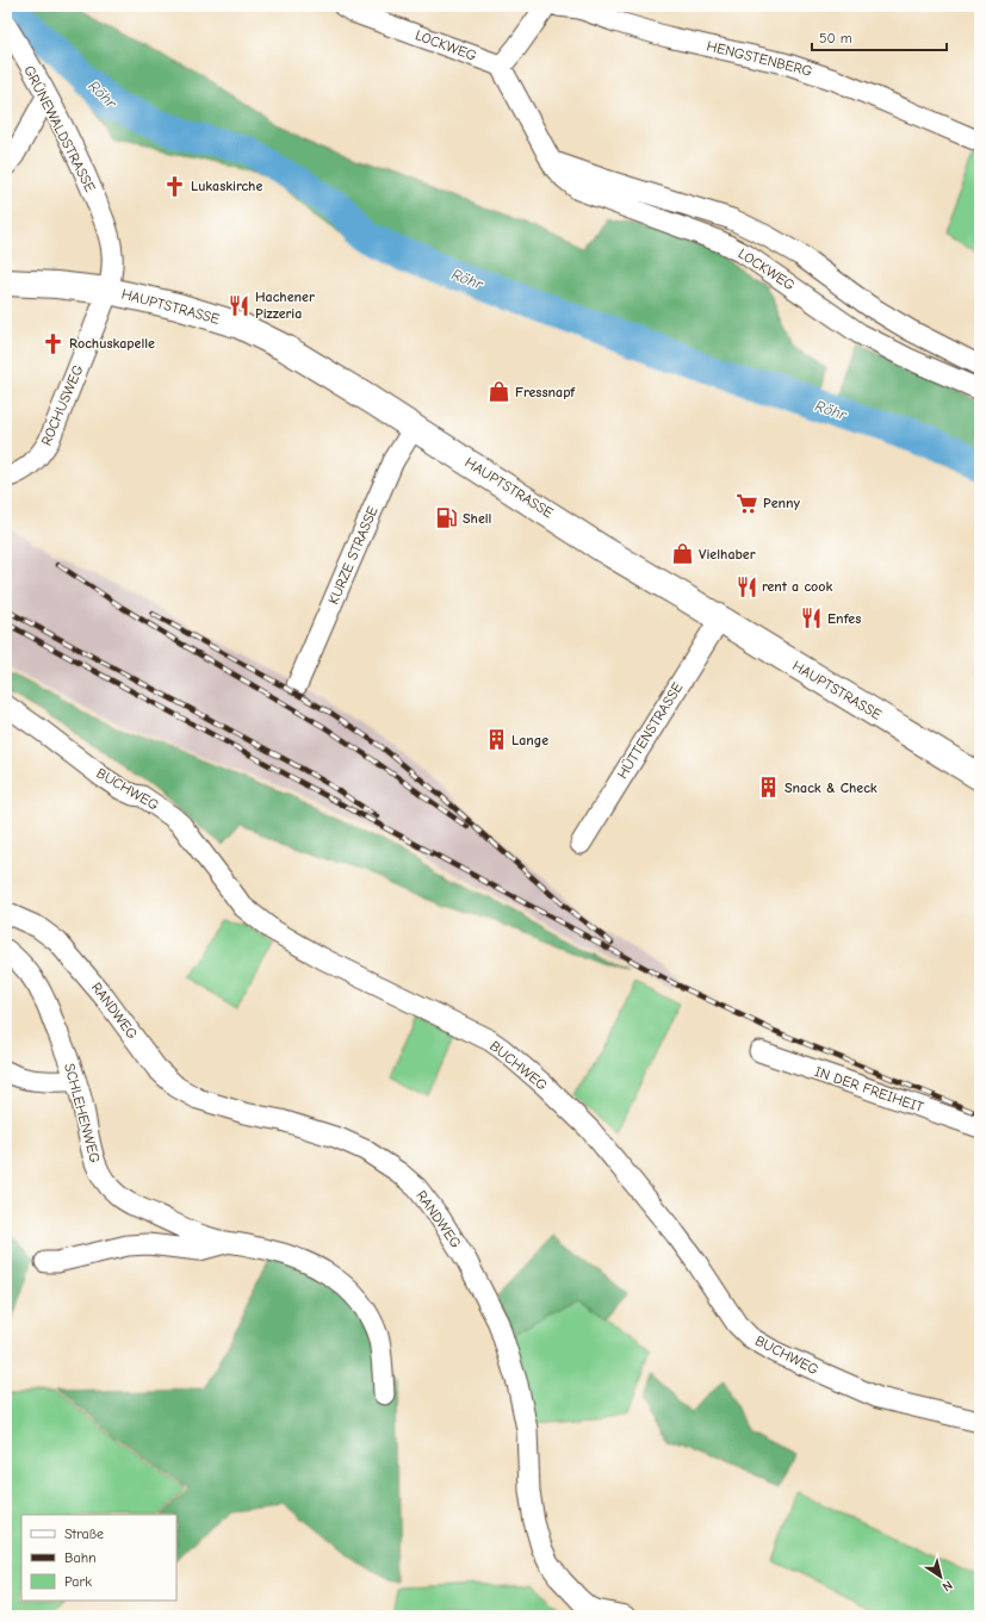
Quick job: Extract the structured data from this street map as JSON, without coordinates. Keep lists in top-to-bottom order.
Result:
{
  "streets": {
    "main road": ["HAUPTSTRASSE"],
    "street": [
      "LOCKWEG",
      "HENGSTENBERG",
      "GRÜNEWALDSTRASSE",
      "ROCHUSWEG",
      "KURZE STRASSE",
      "HÜTTENSTRASSE",
      "BUCHWEG",
      "RANDWEG",
      "IN DER FREIHEIT",
      "SCHLEHENWEG"
    ]
  },
  "crossings": [
    ["GRÜNEWALDSTRASSE", "HAUPTSTRASSE"],
    ["GRÜNEWALDSTRASSE", "ROCHUSWEG"],
    ["HAUPTSTRASSE", "ROCHUSWEG"],
    ["HAUPTSTRASSE", "KURZE STRASSE"],
    ["HAUPTSTRASSE", "HÜTTENSTRASSE"]
  ],
  "water": ["Röhr"],
  "places": {
    "church": ["Lukaskirche", "Rochuskapelle"],
    "restaurant": ["Hachener Pizzeria", "rent a cook", "Enfes"],
    "shop": ["Fressnapf", "Vielhaber"],
    "supermarket": ["Penny"],
    "fuel station": ["Shell"],
    "building": ["Lange", "Snack & Check"]
  },
  "legend": ["Straße", "Bahn", "Park"],
  "scale_bar": "50 m",
  "north": "bottom right"
}
